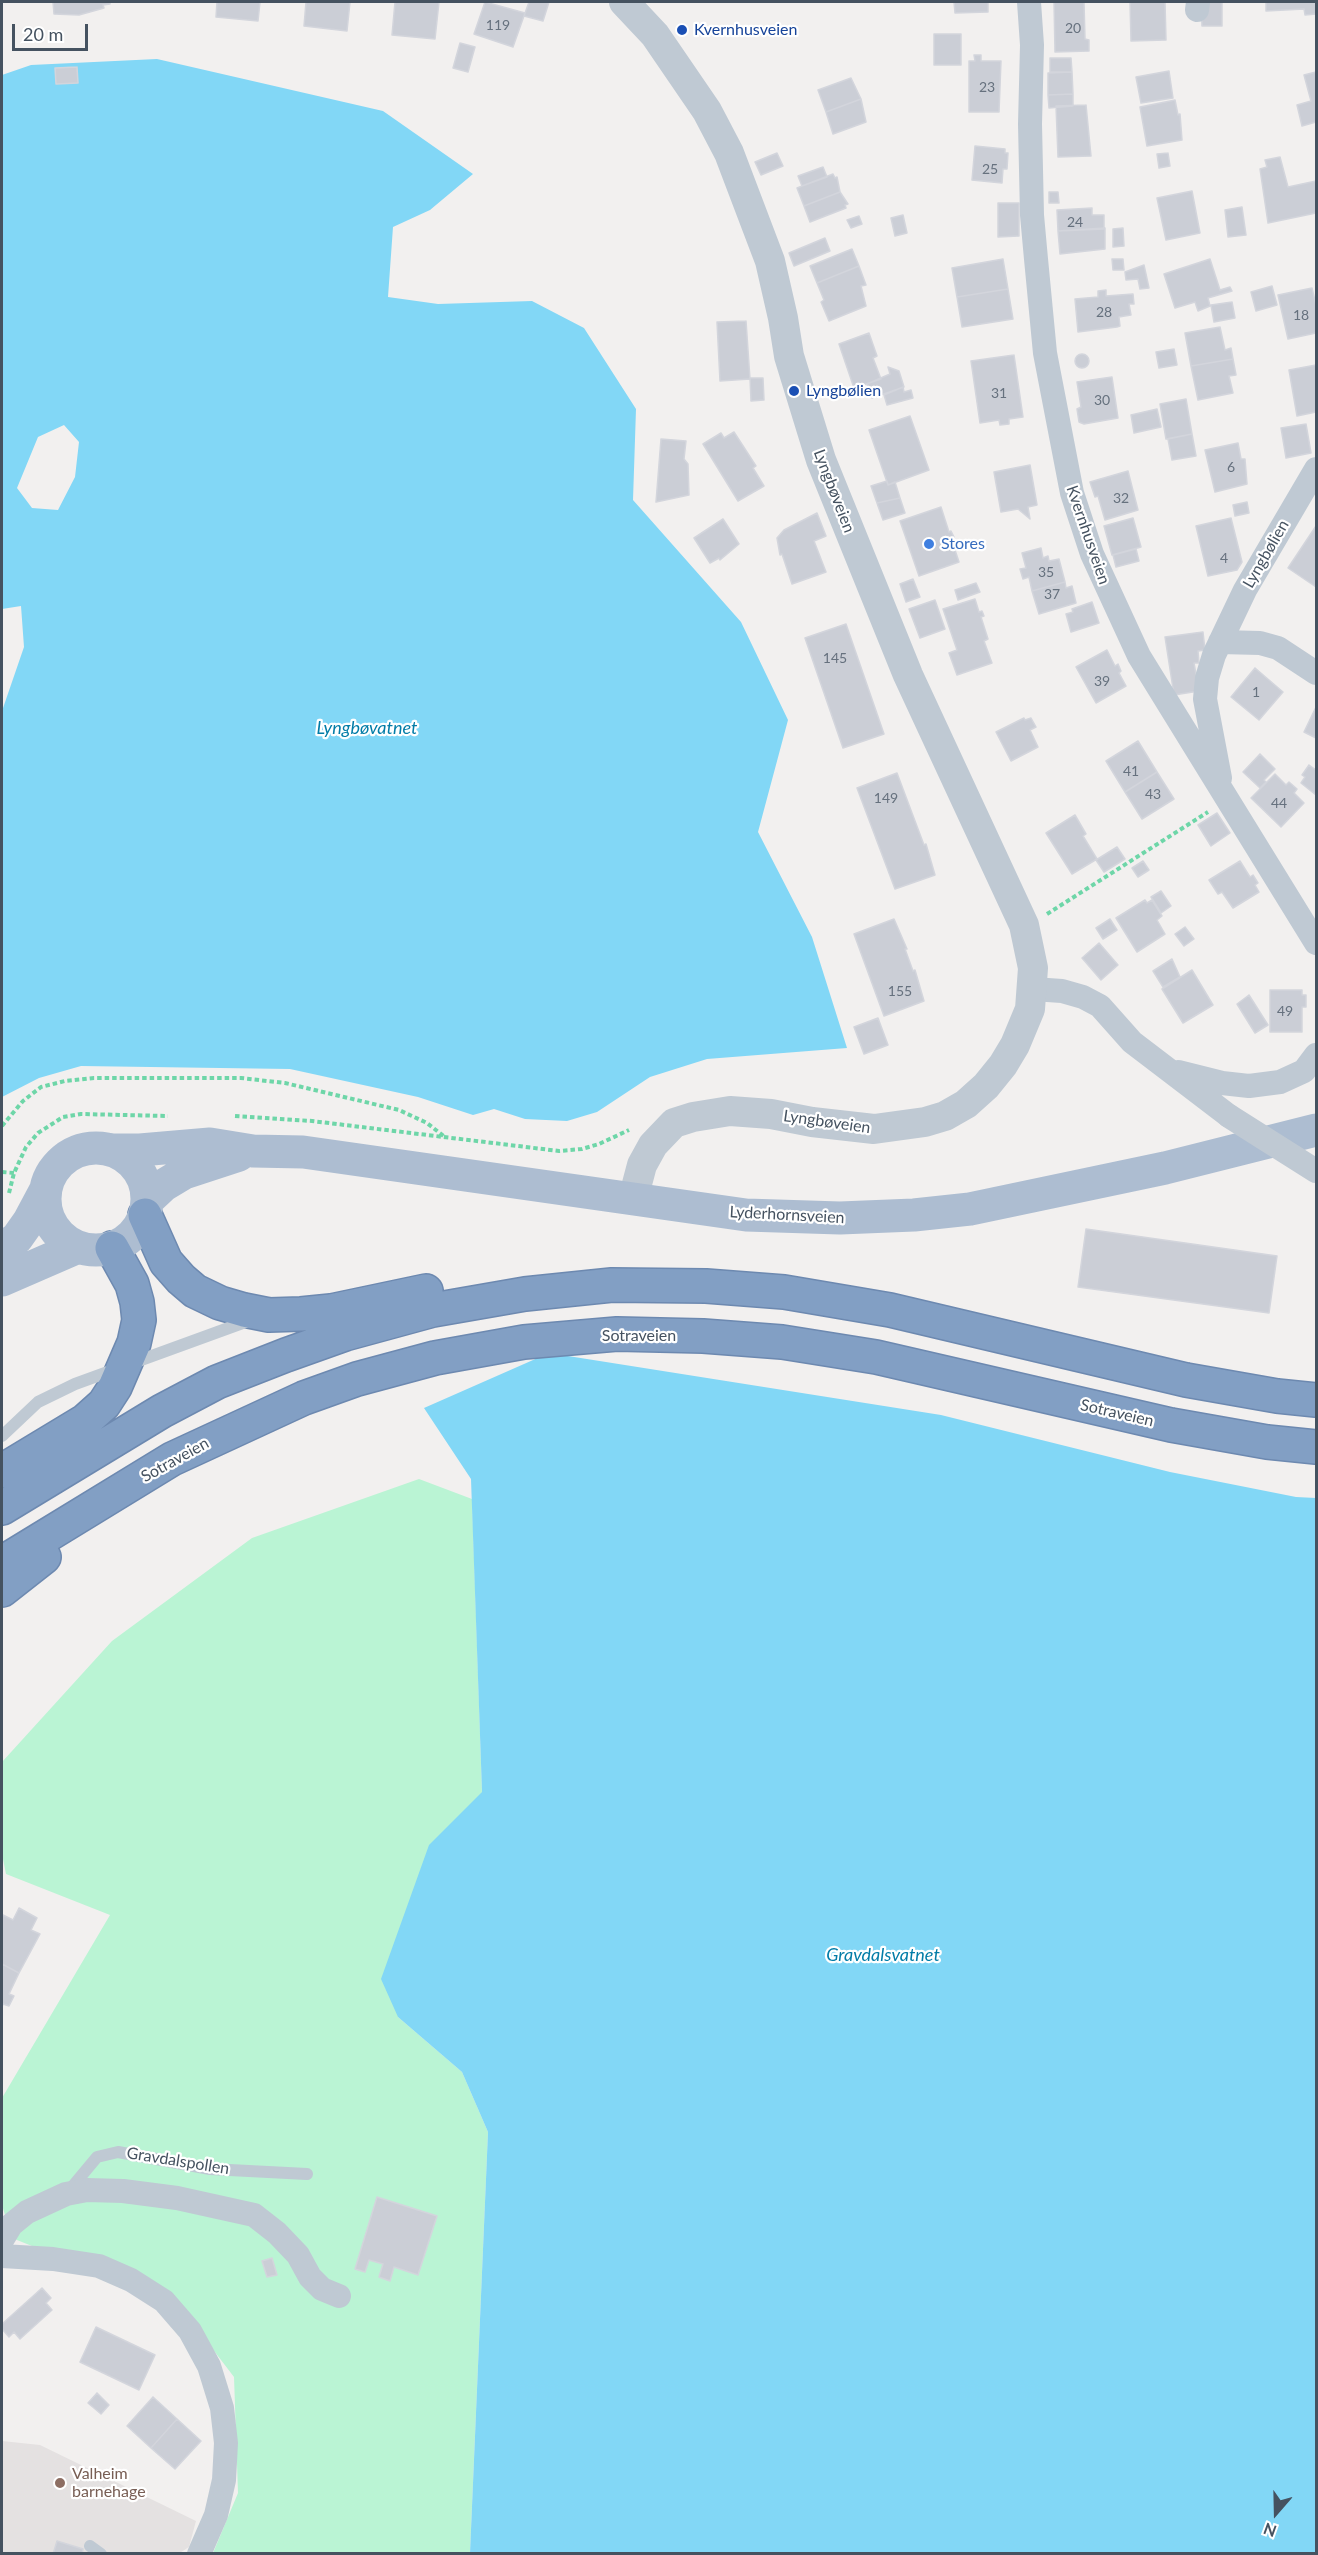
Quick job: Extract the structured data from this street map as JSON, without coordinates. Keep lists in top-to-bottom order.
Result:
{
  "streets": {
    "highway": ["Sotraveien"],
    "main road": ["Lyderhornsveien"],
    "street": [
      "Lyngbøveien",
      "Kvernhusveien",
      "Lyngbølien",
      "Gravdalspollen"
    ]
  },
  "crossings": [
    ["Lyngbøveien", "Lyderhornsveien"],
    ["Kvernhusveien", "Lyngbølien"]
  ],
  "water": ["Lyngbøvatnet", "Gravdalsvatnet"],
  "places": [
    "Kvernhusveien",
    "Lyngbølien",
    "Stores",
    "Valheim barnehage"
  ],
  "house_numbers": [
    "119",
    "20",
    "23",
    "25",
    "24",
    "28",
    "18",
    "31",
    "30",
    "6",
    "32",
    "4",
    "35",
    "37",
    "145",
    "39",
    "1",
    "41",
    "43",
    "149",
    "44",
    "155",
    "49"
  ],
  "scale_bar": "20 m",
  "north": "bottom"
}
